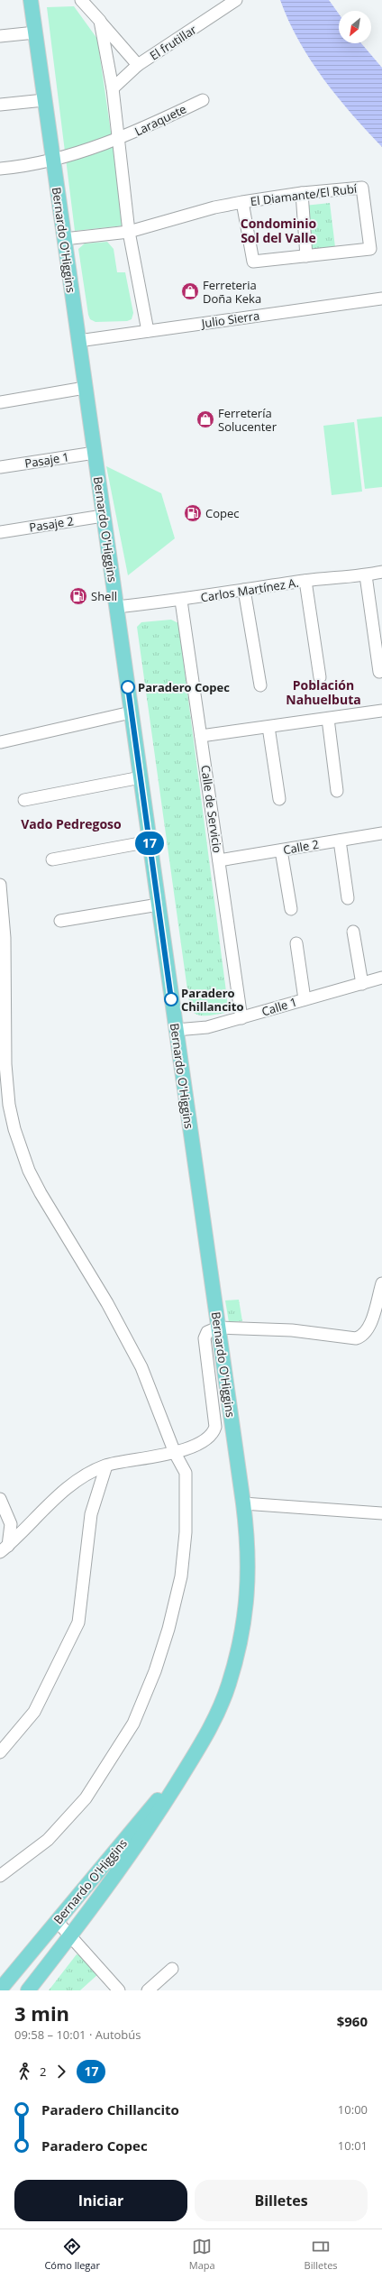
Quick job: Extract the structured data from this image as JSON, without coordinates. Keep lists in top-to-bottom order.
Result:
{
  "streets": {
    "main road": ["Bernardo O'Higgins"],
    "street": [
      "El frutillar",
      "Laraquete",
      "El Diamante/El Rubí",
      "Julio Sierra",
      "Pasaje 1",
      "Pasaje 2",
      "Carlos Martínez A.",
      "Calle de Servicio",
      "Calle 2",
      "Calle 1"
    ]
  },
  "crossings": [
    ["Laraquete", "Bernardo O'Higgins"],
    ["El Diamante/El Rubí", "Bernardo O'Higgins"],
    ["Bernardo O'Higgins", "Julio Sierra"],
    ["Bernardo O'Higgins", "Pasaje 1"],
    ["Bernardo O'Higgins", "Pasaje 2"],
    ["Bernardo O'Higgins", "Carlos Martínez A."],
    ["Bernardo O'Higgins", "Calle 1"],
    ["Carlos Martínez A.", "Calle de Servicio"],
    ["Calle de Servicio", "Calle 2"],
    ["Calle de Servicio", "Calle 1"]
  ],
  "districts": ["Condominio Sol del Valle", "Población Nahuelbuta", "Vado Pedregoso"],
  "places": {
    "shop": ["Ferreteria Doña Keka", "Ferretería Solucenter"],
    "fuel station": ["Copec", "Shell"],
    "other": ["Paradero Copec", "Paradero Chillancito"]
  },
  "lines": ["bus line 17"],
  "north": "bottom left",
  "page": {
    "on_map": "17",
    "heading": ["3 min", "09:58 – 10:01 · Autobús", "$960"],
    "legs": ["2", "17"],
    "list": [
      {
        "name": "Paradero Chillancito",
        "value": "10:00"
      },
      {
        "name": "Paradero Copec",
        "value": "10:01"
      }
    ],
    "buttons": ["Iniciar", "Billetes"],
    "tabs": ["Cómo llegar", "Mapa", "Billetes"]
  }
}
